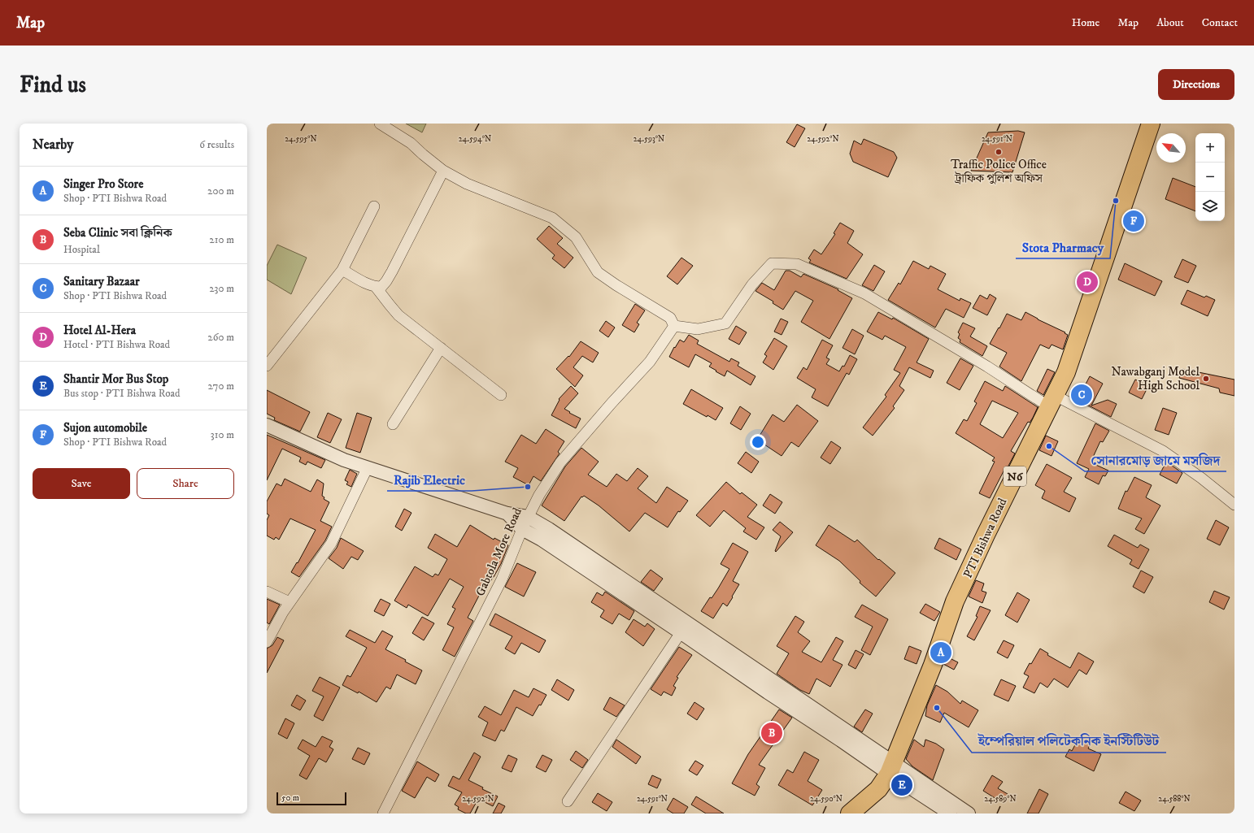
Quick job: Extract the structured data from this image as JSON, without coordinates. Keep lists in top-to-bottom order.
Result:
{
  "streets": {
    "highway": ["N6", "PTI Bishwa Road"],
    "street": ["Gabtola More Road"]
  },
  "places": [
    "Traffic Police Office ট্রাফিক পুলিশ অফিস",
    "Stota Pharmacy",
    "Nawabganj Model High School",
    "সোনারমোড় জামে মসজিদ",
    "Rajib Electric",
    "ইম্পেরিয়াল পলিটেকনিক ইনস্টিটিউট"
  ],
  "scale_bar": "50 m",
  "north": "top left",
  "page": {
    "header": "Map",
    "nav": [
      "Home",
      "Map",
      "About",
      "Contact"
    ],
    "buttons": [
      "Directions",
      ["Save", "Share"]
    ],
    "title": "Find us",
    "heading": ["Nearby", "6 results"],
    "map_buttons": ["+", "−"],
    "list": [
      {
        "mark": "A",
        "name": "Singer Pro Store",
        "note": "Shop · PTI Bishwa Road",
        "value": "200 m"
      },
      {
        "mark": "B",
        "name": "Seba Clinic সবা ক্লিনিক",
        "note": "Hospital",
        "value": "210 m"
      },
      {
        "mark": "C",
        "name": "Sanitary Bazaar",
        "note": "Shop · PTI Bishwa Road",
        "value": "230 m"
      },
      {
        "mark": "D",
        "name": "Hotel Al-Hera",
        "note": "Hotel · PTI Bishwa Road",
        "value": "260 m"
      },
      {
        "mark": "E",
        "name": "Shantir Mor Bus Stop",
        "note": "Bus stop · PTI Bishwa Road",
        "value": "270 m"
      },
      {
        "mark": "F",
        "name": "Sujon automobile",
        "note": "Shop · PTI Bishwa Road",
        "value": "310 m"
      }
    ],
    "pins": [
      "F",
      "D",
      "C",
      "A",
      "B",
      "E"
    ],
    "scale": "50 m"
  },
  "coordinates": [
    "24.595°N",
    "24.594°N",
    "24.593°N",
    "24.592°N",
    "24.591°N",
    "24.590°N",
    "24.589°N",
    "24.588°N"
  ]
}
